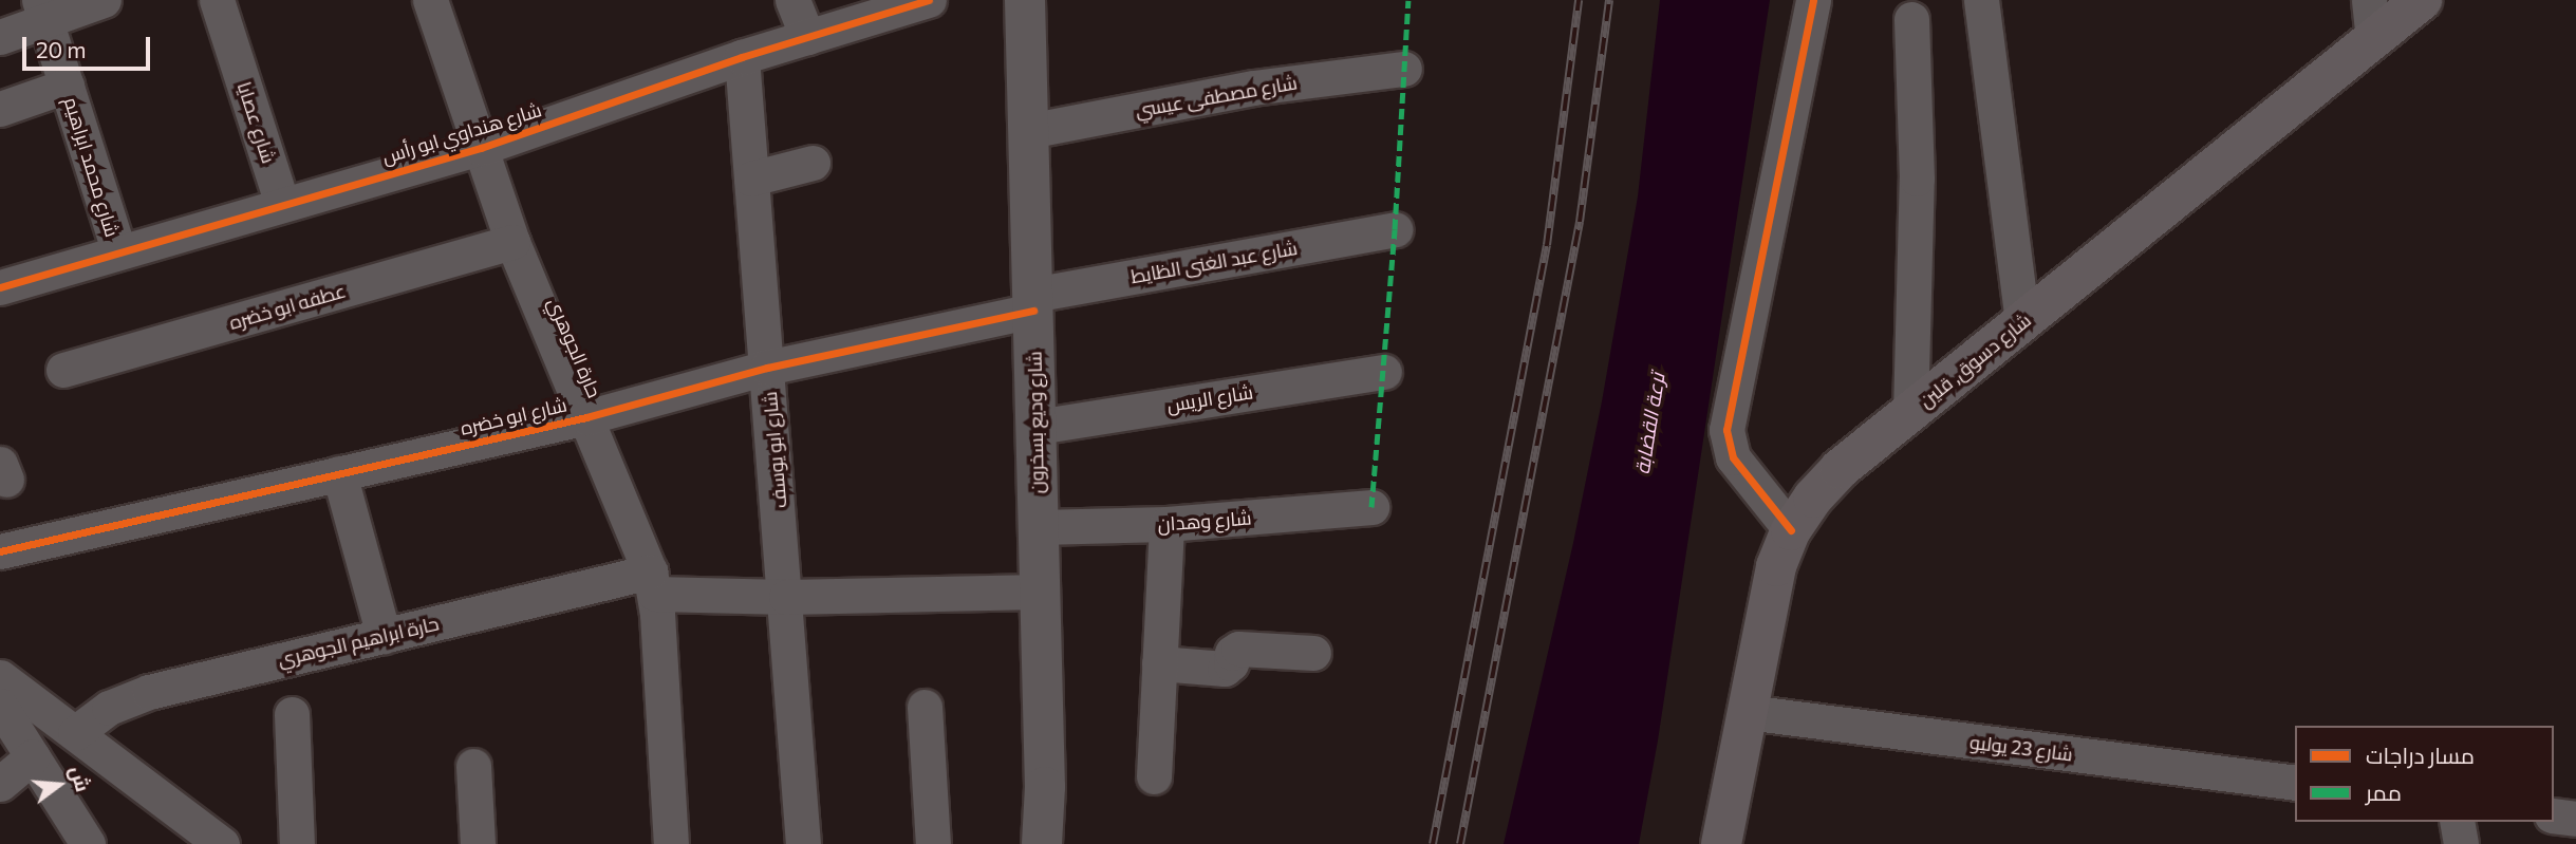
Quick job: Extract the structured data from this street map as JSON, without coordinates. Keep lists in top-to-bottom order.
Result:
{
  "streets": {
    "main road": ["شارع دسوق, قلين"],
    "street": [
      "شارع مصطفى عيسي",
      "شارع عصايا",
      "شارع هنداوي ابو رأس",
      "شارع محمد ابراهيم",
      "شارع عبد الغنى الظايط",
      "عطفه ابو خضره",
      "حارة الجوهري",
      "شارع الريس",
      "شارع ابو خضره",
      "شارع وديع بسخرون",
      "شارع ابو يوسف",
      "شارع وهدان",
      "حارة ابراهيم الجوهري",
      "شارع 23 يوليو"
    ]
  },
  "crossings": [
    ["شارع مصطفى عيسي", "شارع وديع بسخرون"],
    ["شارع عصايا", "شارع هنداوي ابو رأس"],
    ["شارع هنداوي ابو رأس", "شارع محمد ابراهيم"],
    ["شارع هنداوي ابو رأس", "حارة الجوهري"],
    ["شارع هنداوي ابو رأس", "شارع ابو يوسف"],
    ["شارع عبد الغنى الظايط", "شارع ابو خضره"],
    ["شارع عبد الغنى الظايط", "شارع وديع بسخرون"],
    ["عطفه ابو خضره", "حارة الجوهري"],
    ["حارة الجوهري", "شارع ابو خضره"],
    ["حارة الجوهري", "حارة ابراهيم الجوهري"],
    ["شارع دسوق, قلين", "شارع 23 يوليو"],
    ["شارع الريس", "شارع وديع بسخرون"],
    ["شارع ابو خضره", "شارع وديع بسخرون"],
    ["شارع ابو خضره", "شارع ابو يوسف"],
    ["شارع وديع بسخرون", "شارع وهدان"],
    ["شارع وديع بسخرون", "حارة ابراهيم الجوهري"],
    ["شارع ابو يوسف", "حارة ابراهيم الجوهري"]
  ],
  "water": ["ترعة القضابة"],
  "legend": ["مسار دراجات", "ممر"],
  "scale_bar": "20 m",
  "north": "right"
}
